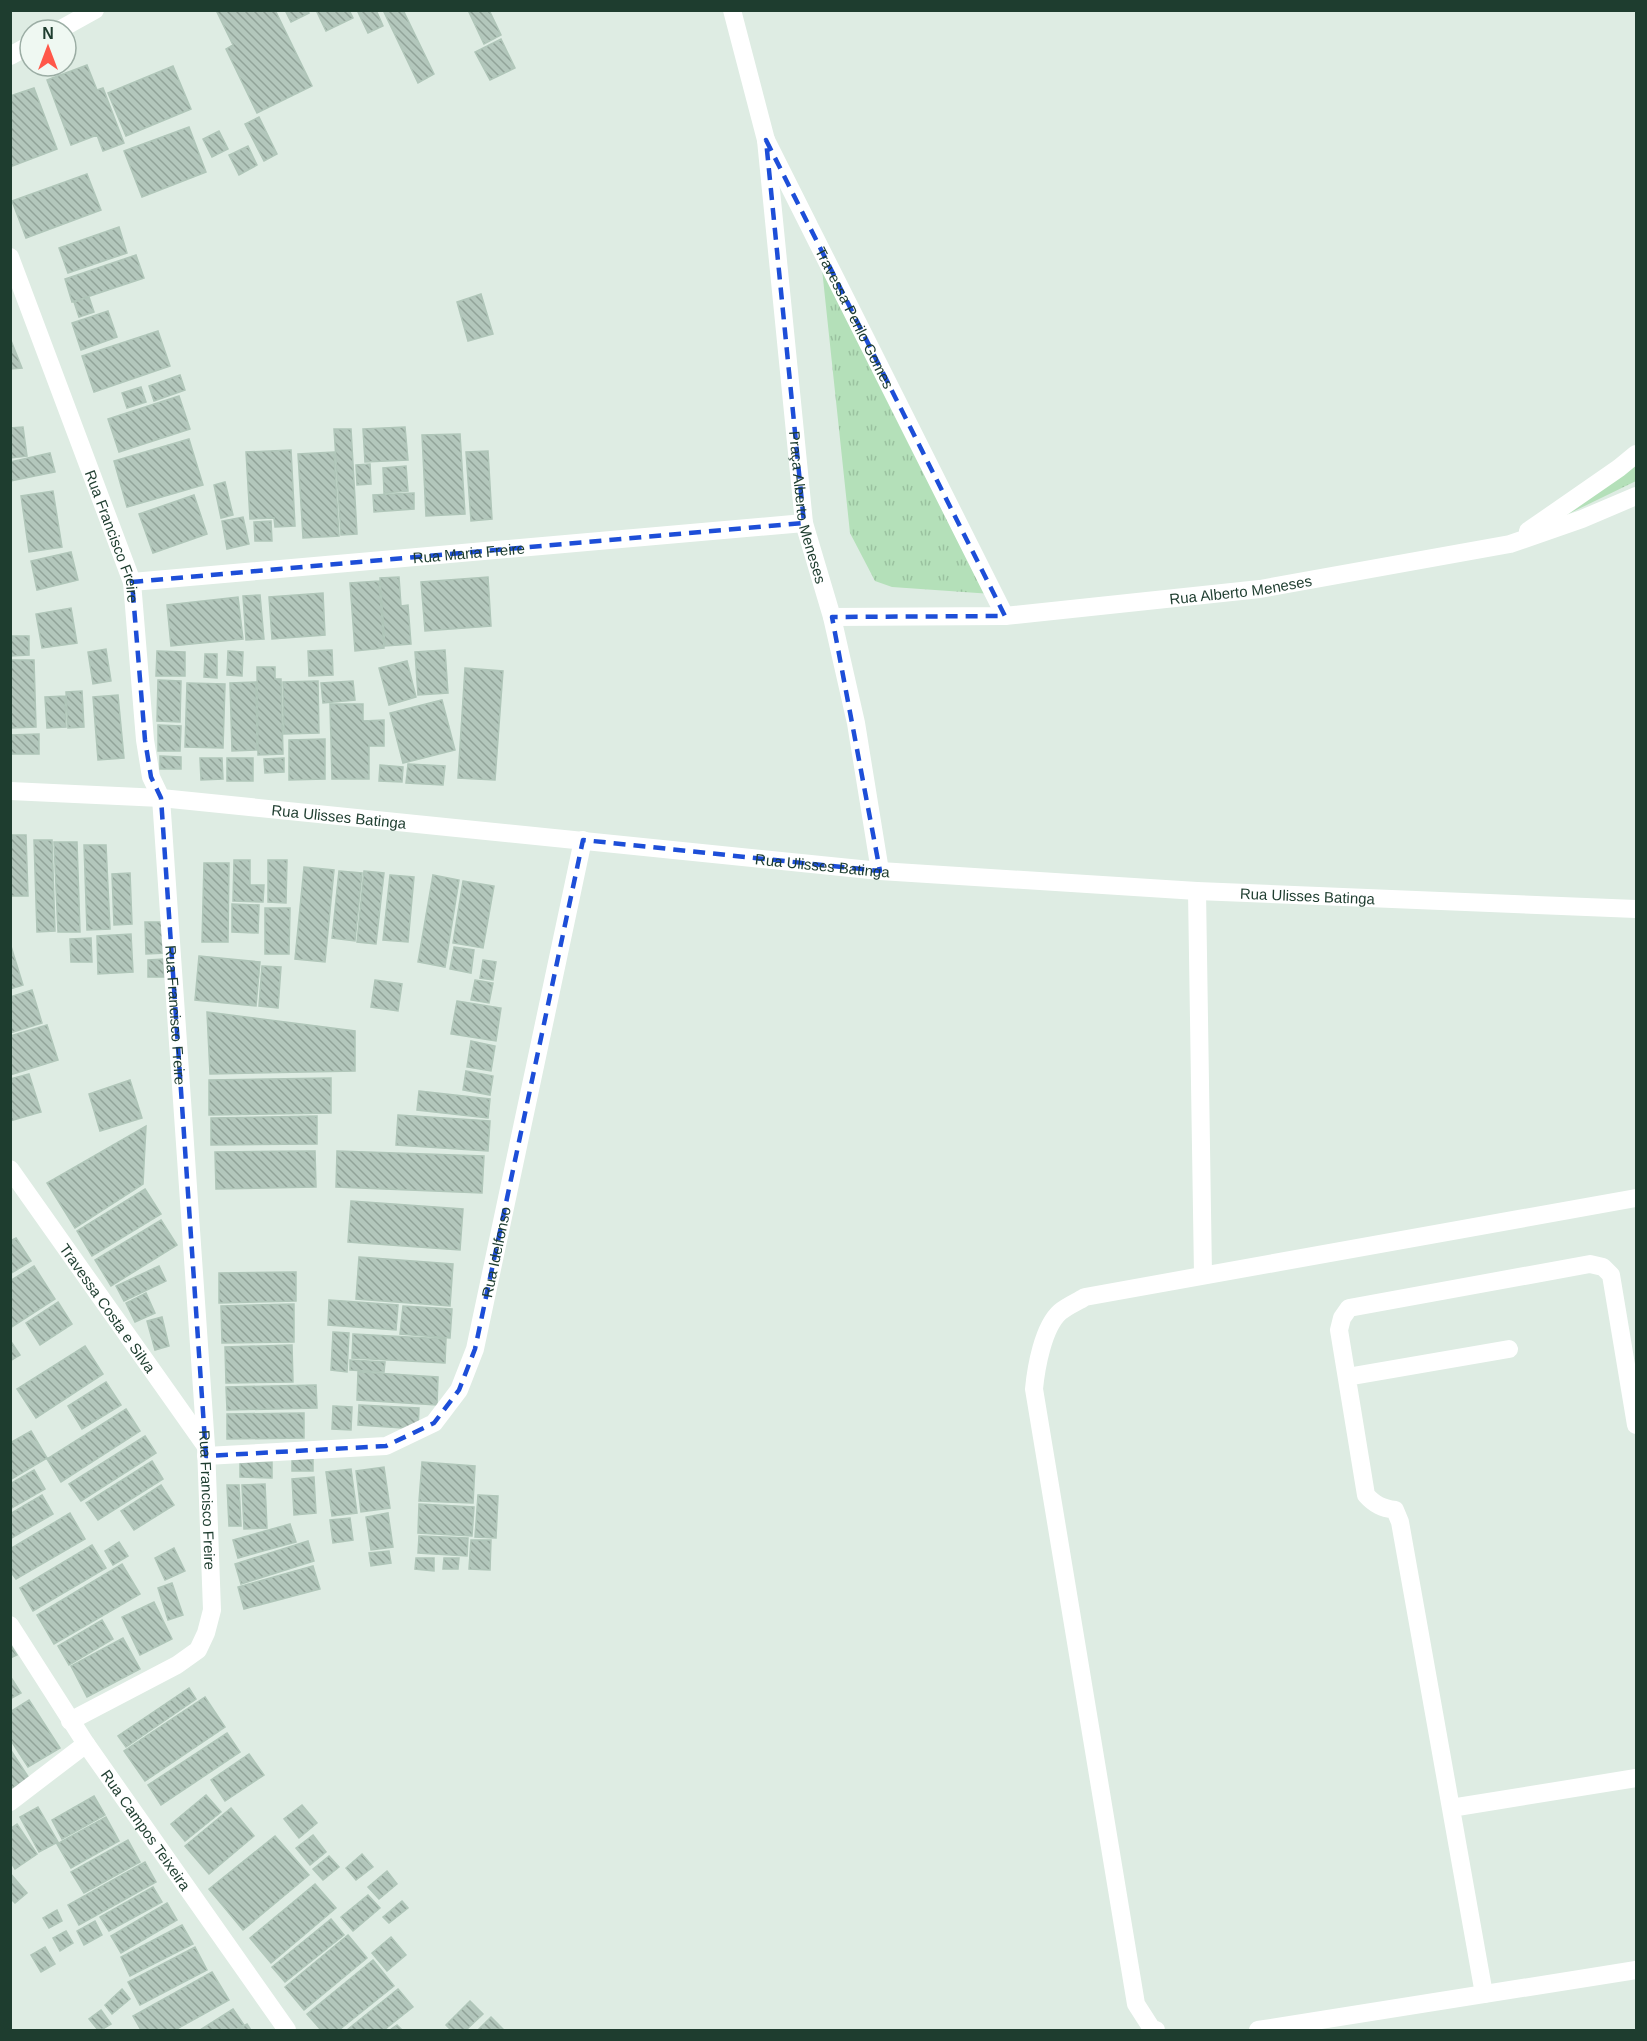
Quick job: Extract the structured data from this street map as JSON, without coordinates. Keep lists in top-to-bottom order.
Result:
{
  "streets": {
    "street": [
      "Travessa Perilo Gomes",
      "Praça Alberto Meneses",
      "Rua Francisco Freire",
      "Rua Maria Freire",
      "Rua Alberto Meneses",
      "Rua Ulisses Batinga",
      "Rua Idelfonso",
      "Travessa Costa e Silva",
      "Rua Campos Teixeira"
    ]
  },
  "crossings": [
    ["Travessa Perilo Gomes", "Praça Alberto Meneses"],
    ["Travessa Perilo Gomes", "Rua Alberto Meneses"],
    ["Praça Alberto Meneses", "Rua Maria Freire"],
    ["Praça Alberto Meneses", "Rua Alberto Meneses"],
    ["Praça Alberto Meneses", "Rua Ulisses Batinga"],
    ["Rua Francisco Freire", "Rua Maria Freire"],
    ["Rua Francisco Freire", "Rua Ulisses Batinga"],
    ["Rua Francisco Freire", "Rua Idelfonso"],
    ["Rua Francisco Freire", "Travessa Costa e Silva"],
    ["Rua Francisco Freire", "Rua Campos Teixeira"],
    ["Rua Ulisses Batinga", "Rua Idelfonso"],
    ["Rua Idelfonso", "Travessa Costa e Silva"]
  ],
  "north": "top"
}
